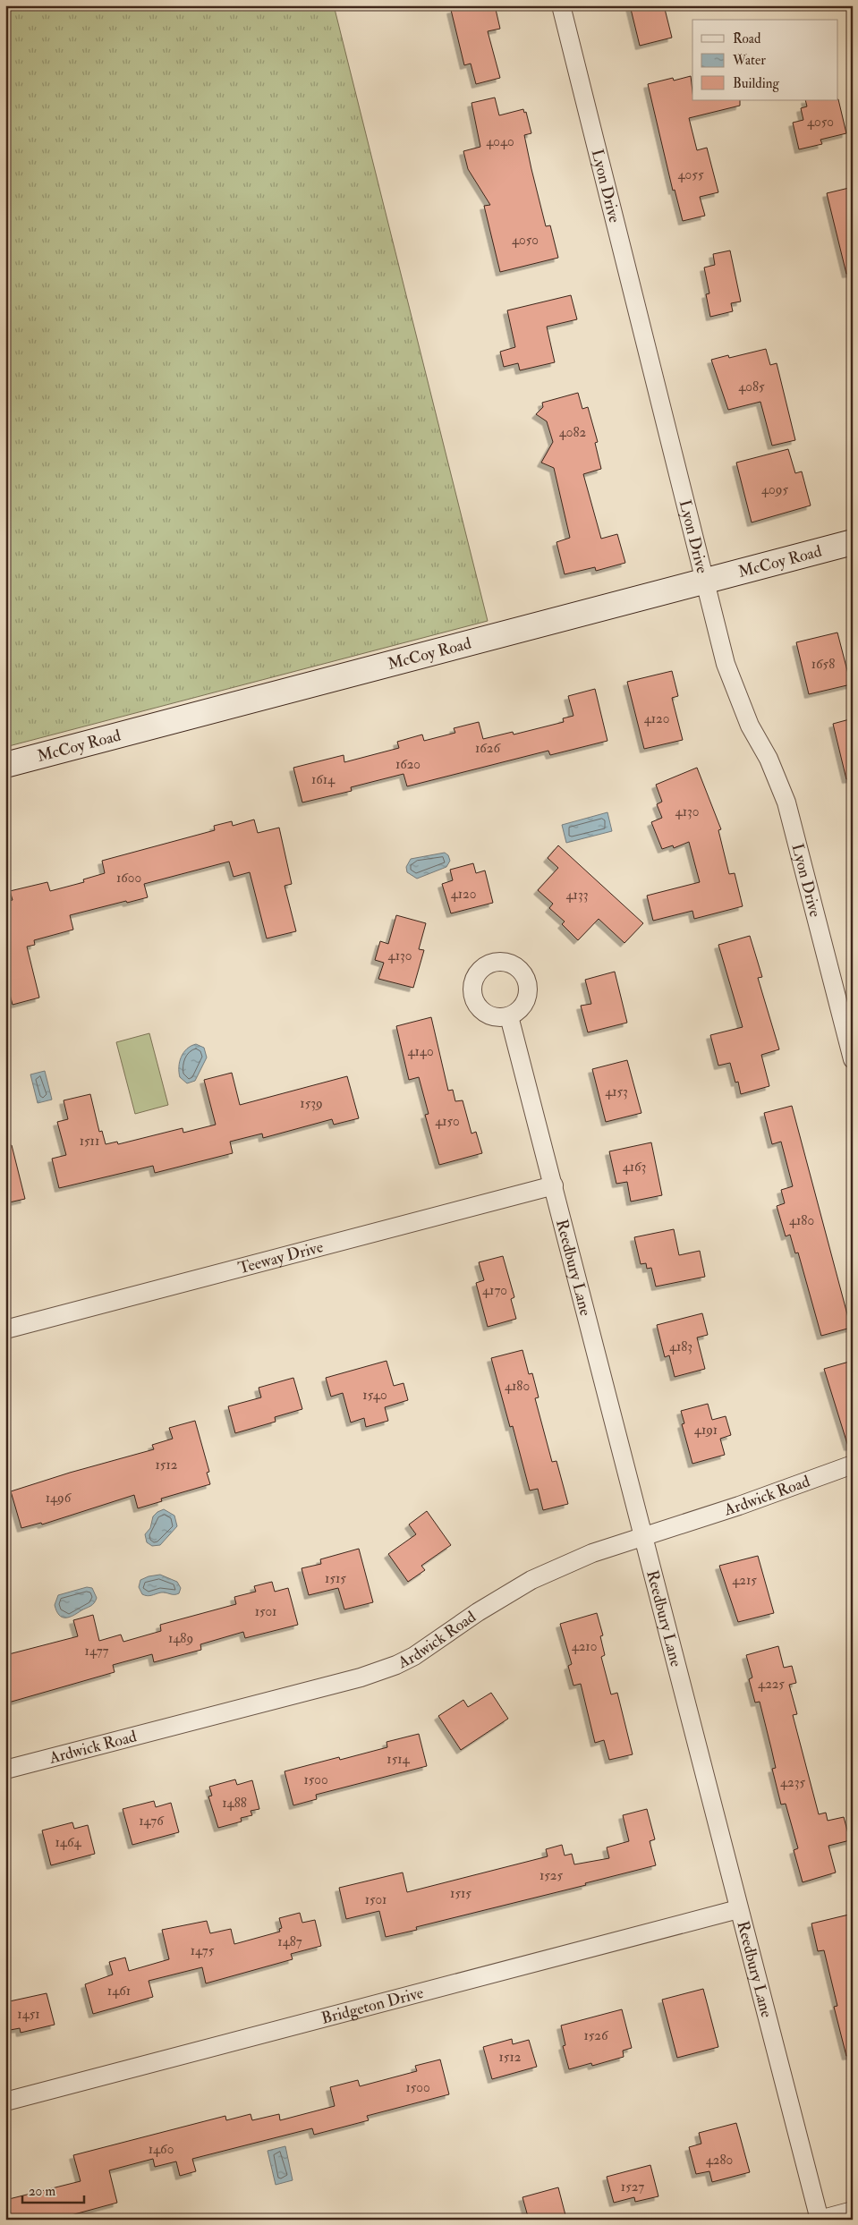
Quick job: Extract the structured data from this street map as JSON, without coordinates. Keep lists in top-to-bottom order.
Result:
{
  "streets": {
    "main road": ["McCoy Road"],
    "street": [
      "Lyon Drive",
      "Teeway Drive",
      "Reedbury Lane",
      "Ardwick Road",
      "Bridgeton Drive"
    ]
  },
  "crossings": [
    ["Lyon Drive", "McCoy Road"],
    ["Teeway Drive", "Reedbury Lane"],
    ["Reedbury Lane", "Ardwick Road"],
    ["Reedbury Lane", "Bridgeton Drive"]
  ],
  "house_numbers": [
    "4050",
    "4040",
    "4055",
    "4050",
    "4085",
    "4082",
    "4095",
    "1658",
    "4120",
    "1626",
    "1620",
    "1614",
    "4130",
    "1600",
    "4120",
    "4133",
    "4130",
    "4140",
    "4153",
    "1539",
    "4150",
    "1511",
    "4163",
    "4180",
    "4170",
    "4183",
    "4180",
    "1540",
    "4191",
    "1512",
    "1496",
    "1515",
    "4215",
    "1501",
    "1489",
    "4210",
    "1477",
    "4225",
    "1514",
    "1500",
    "4235",
    "1488",
    "1476",
    "1464",
    "1525",
    "1515",
    "1501",
    "1487",
    "1475",
    "1461",
    "1451",
    "1526",
    "1512",
    "1500",
    "1460",
    "4280",
    "1527"
  ],
  "legend": ["Road", "Water", "Building"],
  "scale_bar": "20 m"
}
